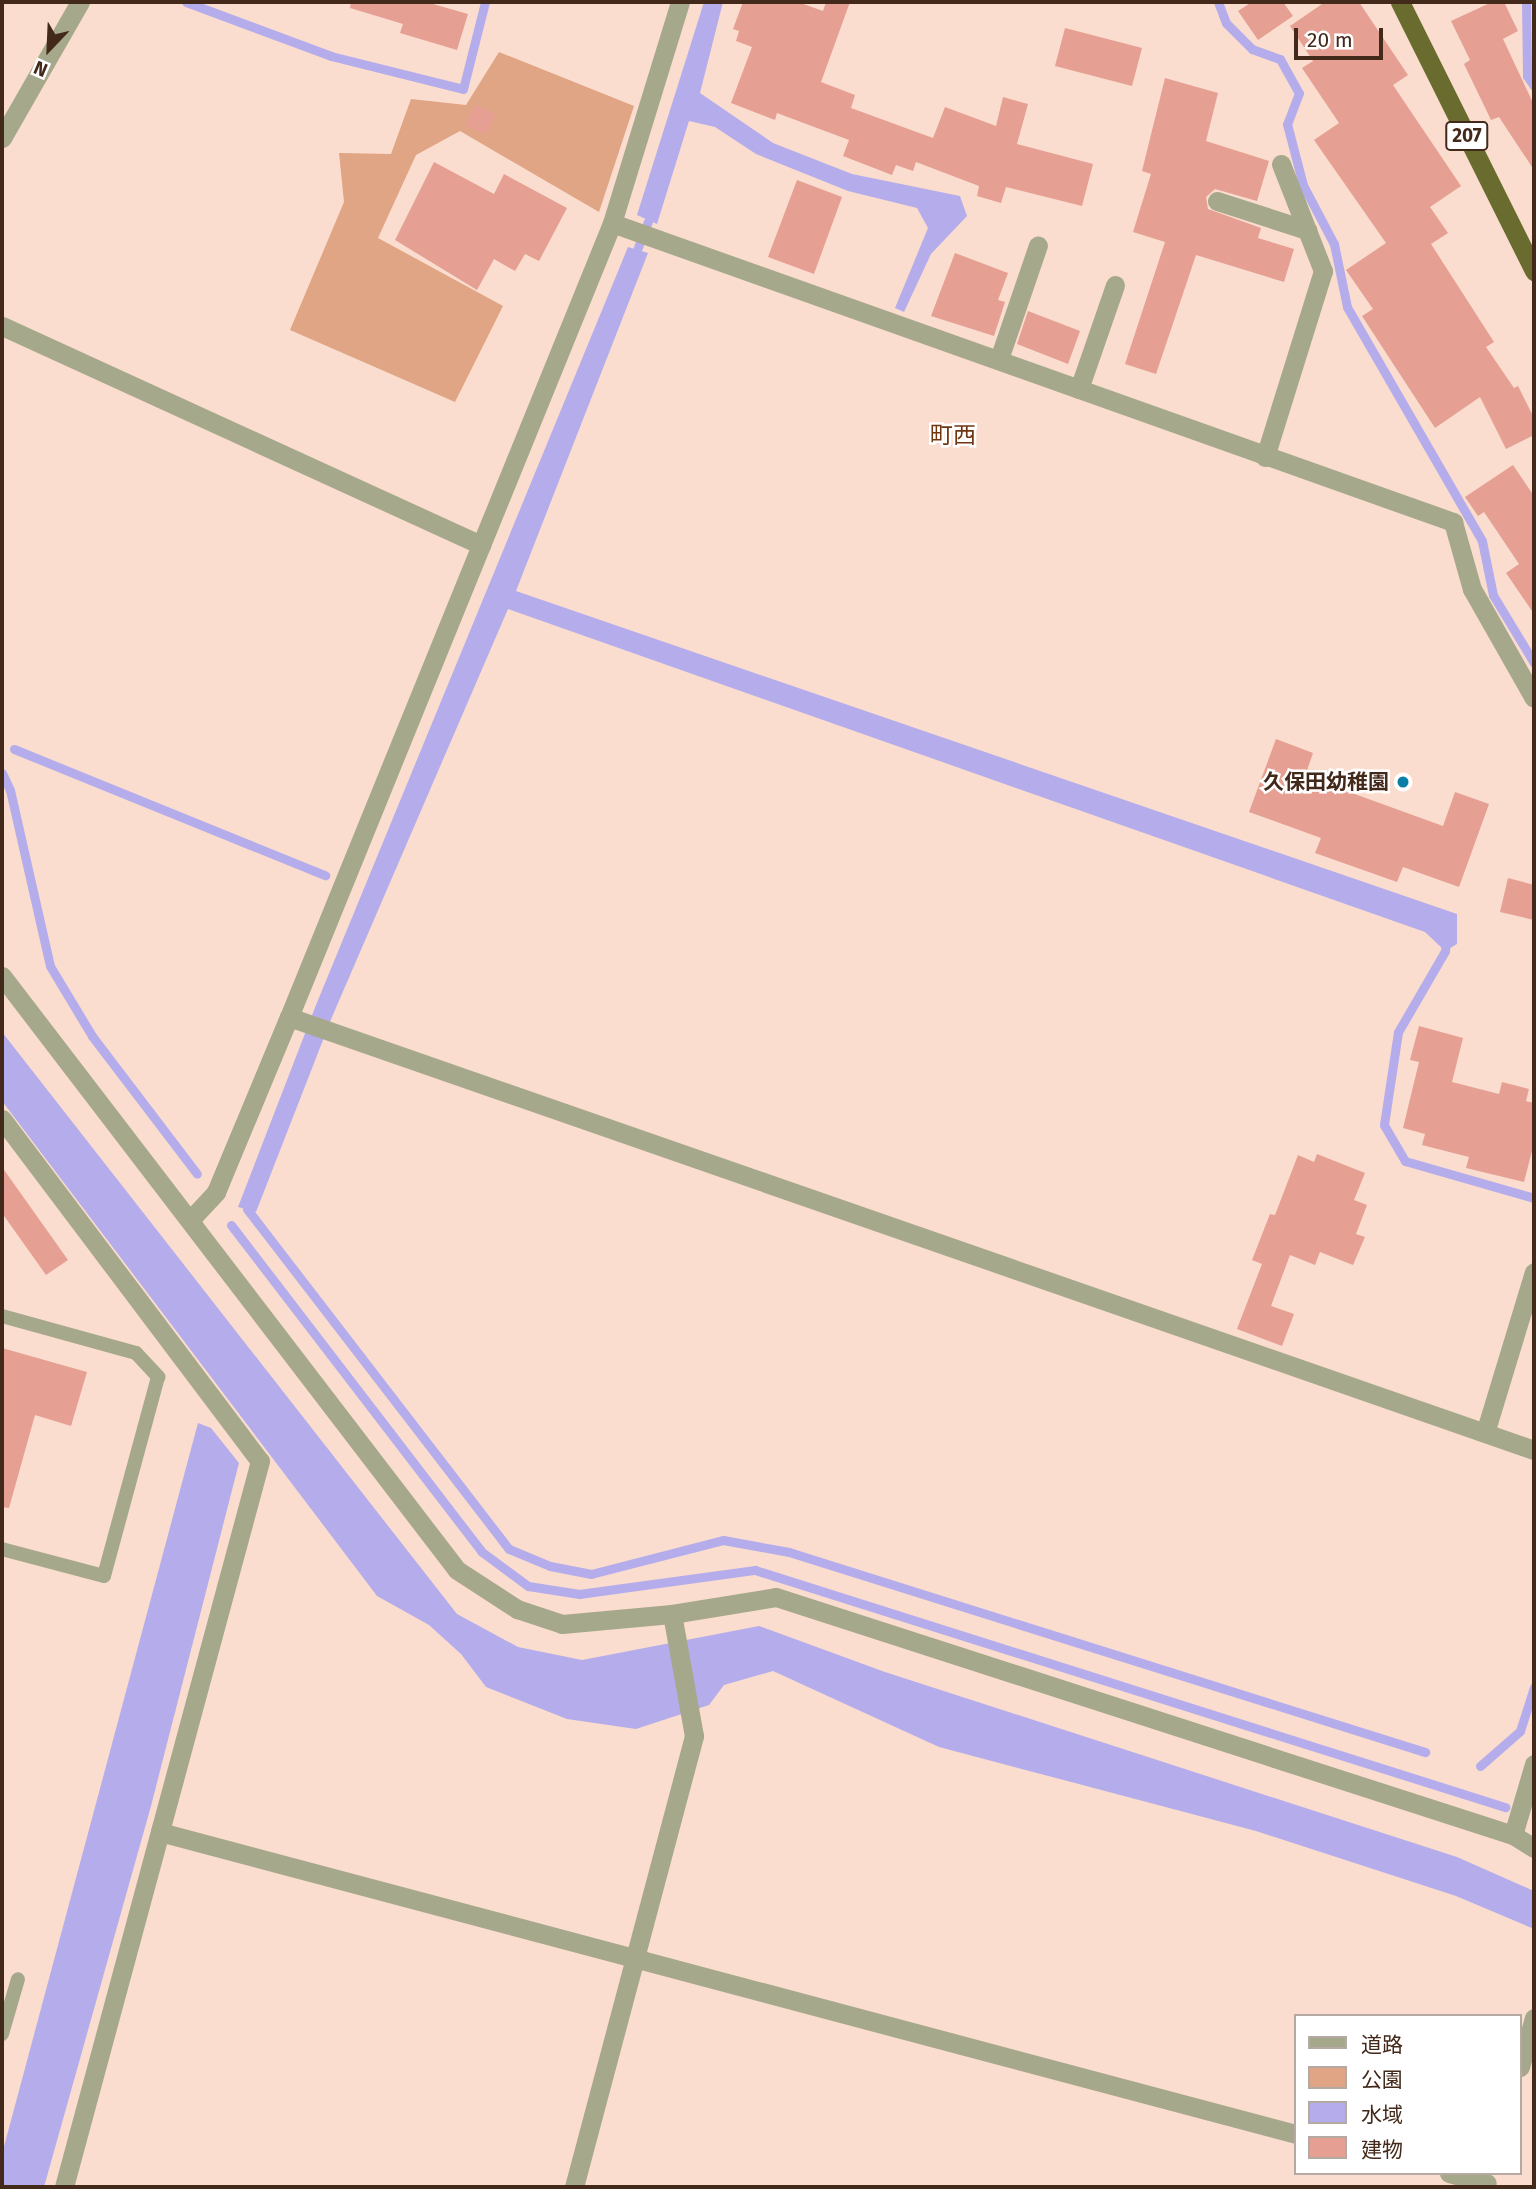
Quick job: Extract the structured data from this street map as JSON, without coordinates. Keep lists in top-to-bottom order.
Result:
{
  "streets": {
    "highway": ["207"]
  },
  "districts": ["町西"],
  "places": ["久保田幼稚園"],
  "legend": [
    "道路",
    "公園",
    "水域",
    "建物"
  ],
  "scale_bar": "20 m",
  "north": "bottom left"
}
